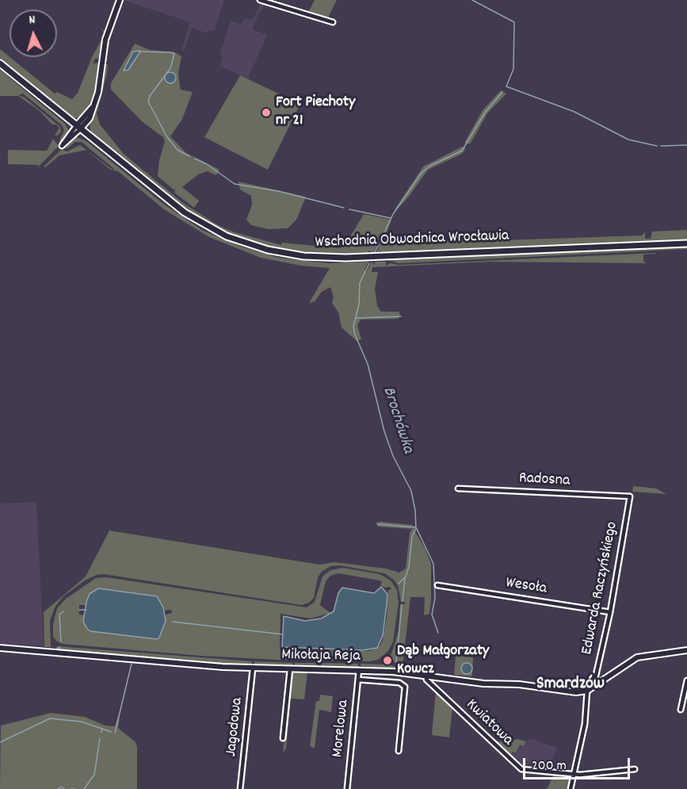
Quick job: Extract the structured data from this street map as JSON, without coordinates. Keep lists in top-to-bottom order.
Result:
{
  "streets": {
    "main road": ["Wschodnia Obwodnica Wrocławia"],
    "street": [
      "Radosna",
      "Wesoła",
      "Edwarda Raczyńskiego",
      "Mikołaja Reja",
      "Kwiatowa",
      "Jagodowa",
      "Morelowa"
    ]
  },
  "crossings": [
    ["Radosna", "Edwarda Raczyńskiego"],
    ["Wesoła", "Edwarda Raczyńskiego"],
    ["Mikołaja Reja", "Kwiatowa"],
    ["Mikołaja Reja", "Jagodowa"],
    ["Mikołaja Reja", "Morelowa"]
  ],
  "districts": ["Smardzów"],
  "water": ["Brochówka"],
  "places": ["Fort Piechoty nr 21", "Dąb Małgorzaty Kowcz"],
  "scale_bar": "200 m",
  "north": "top"
}
